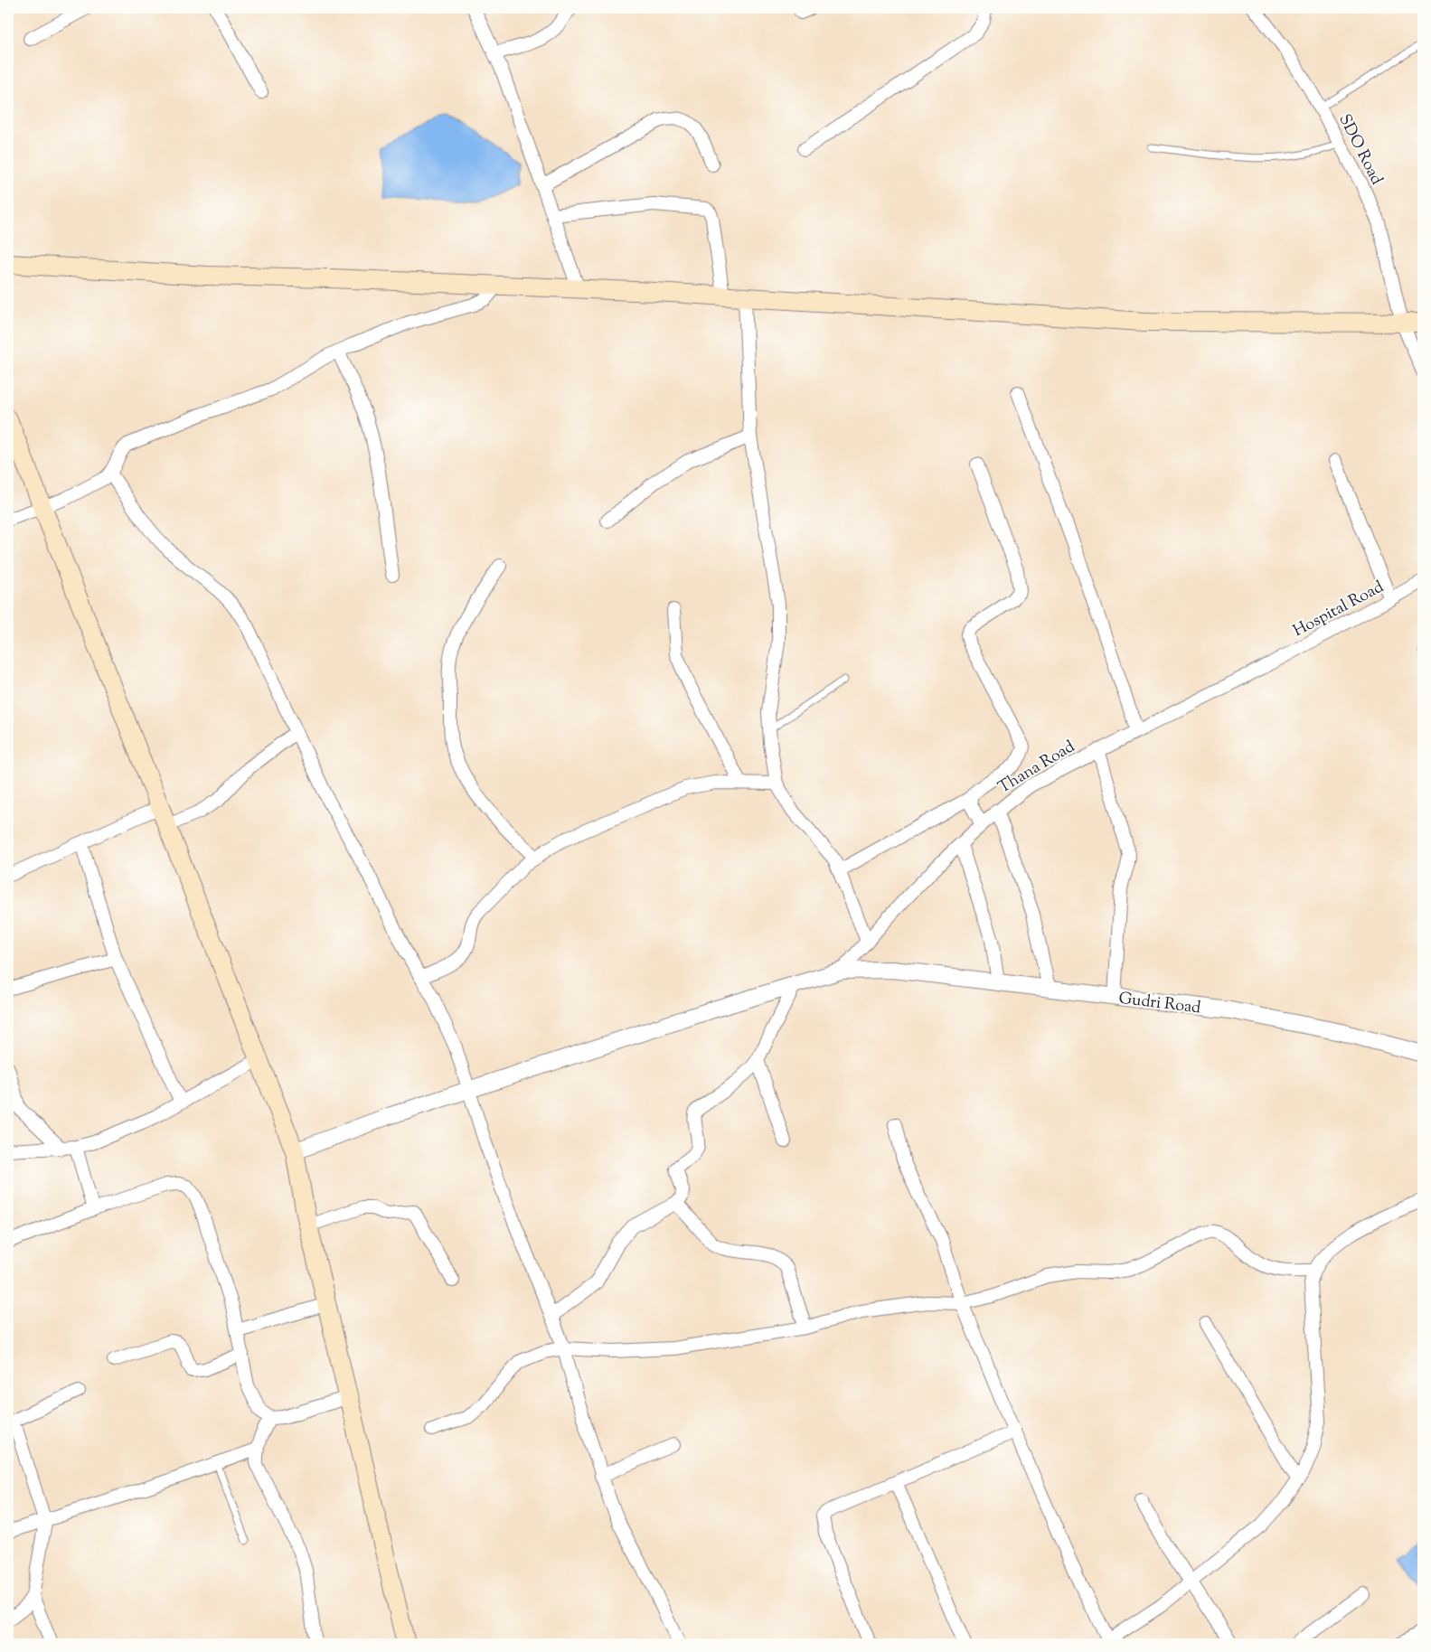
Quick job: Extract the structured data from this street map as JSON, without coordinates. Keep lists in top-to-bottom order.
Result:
{
  "streets": {
    "street": [
      "SDO Road",
      "Hospital Road",
      "Thana Road",
      "Gudri Road"
    ]
  },
  "crossings": [
    ["Hospital Road", "Thana Road"],
    ["Thana Road", "Gudri Road"]
  ]
}
